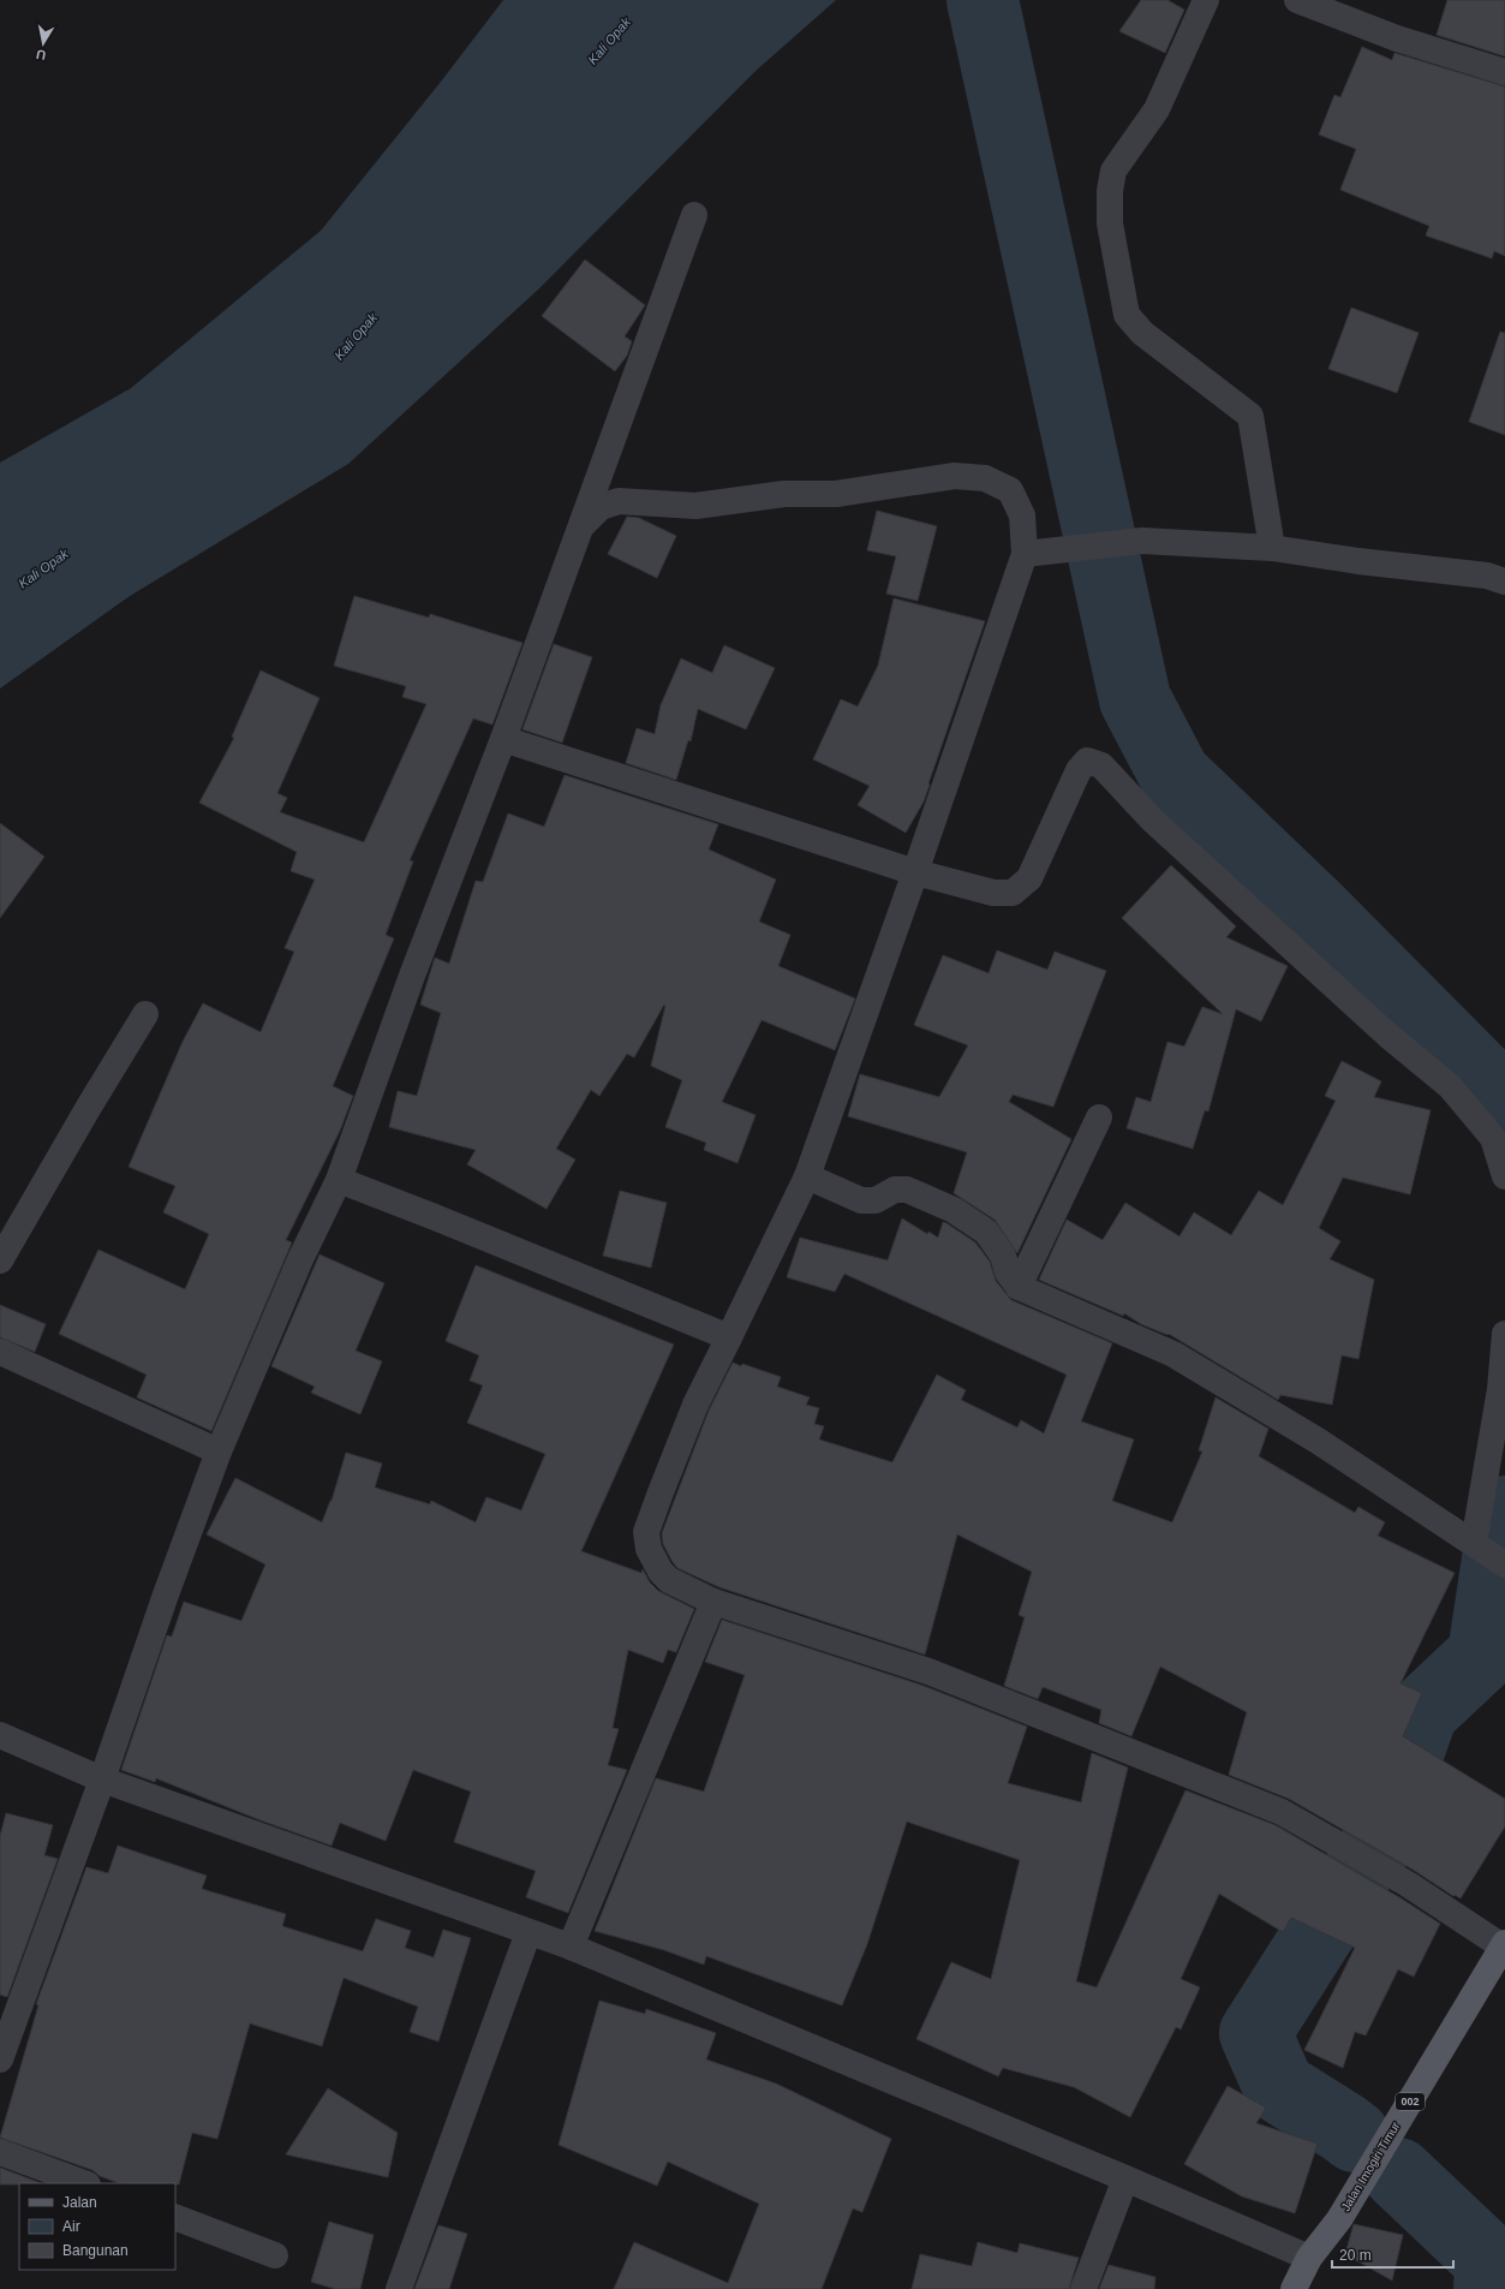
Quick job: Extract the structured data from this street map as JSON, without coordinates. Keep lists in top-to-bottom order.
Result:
{
  "streets": {
    "main road": ["002", "Jalan Imogiri Timur"]
  },
  "water": ["Kali Opak"],
  "legend": ["Jalan", "Air", "Bangunan"],
  "scale_bar": "20 m",
  "north": "bottom"
}
